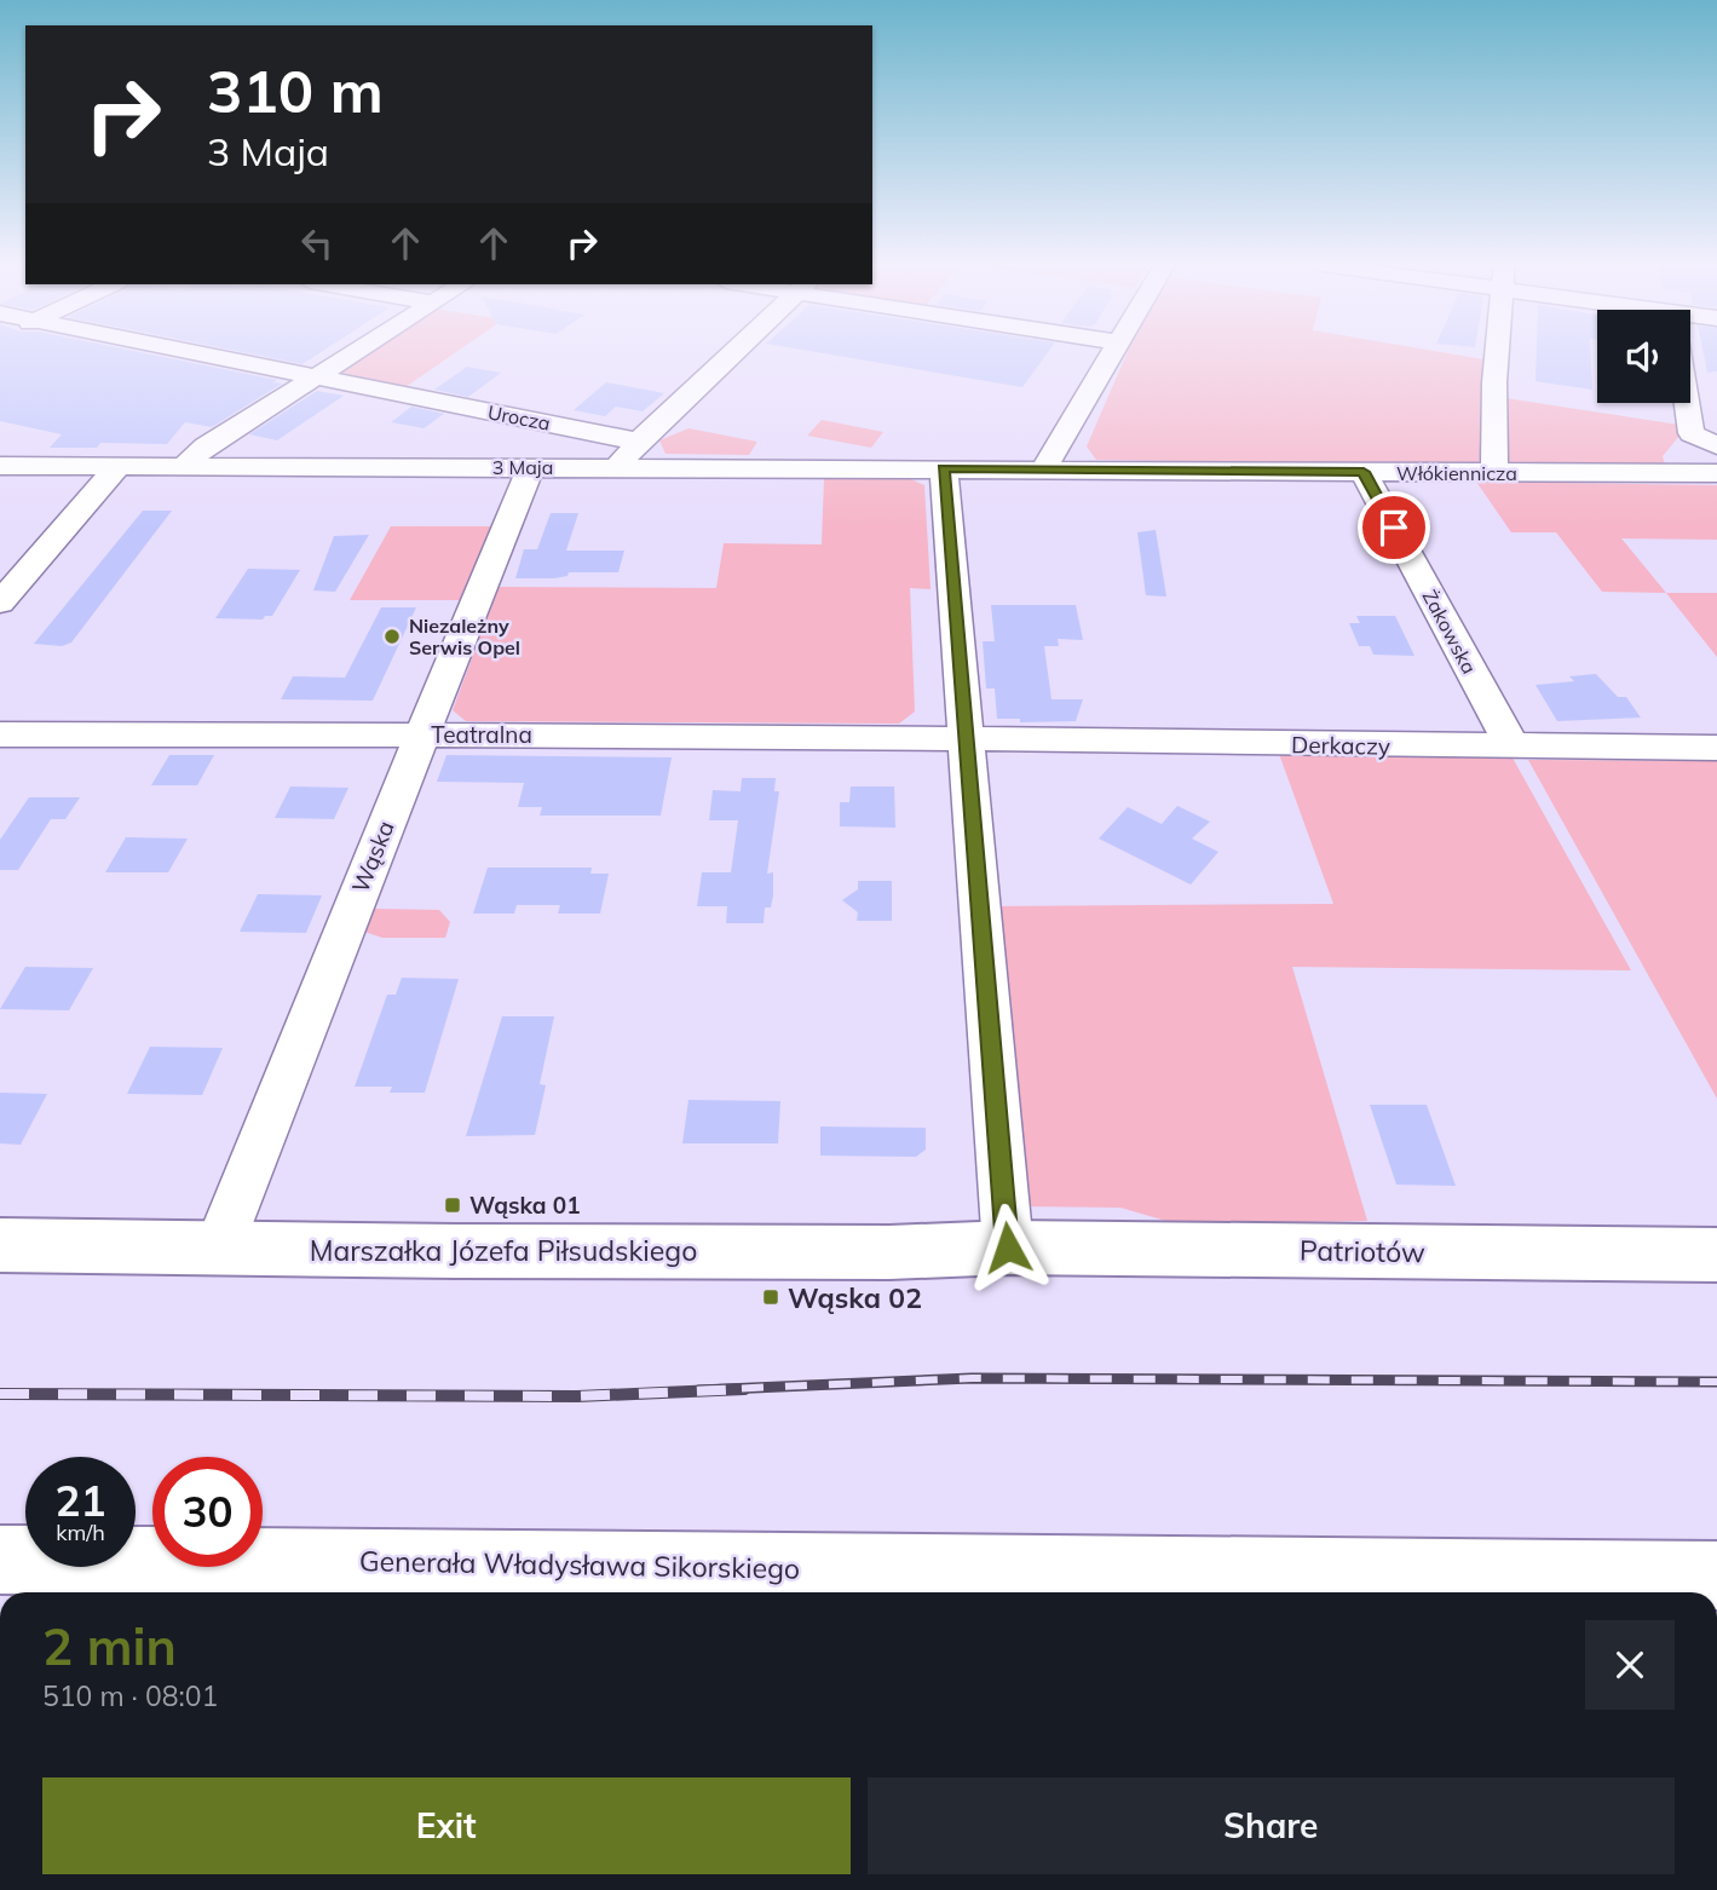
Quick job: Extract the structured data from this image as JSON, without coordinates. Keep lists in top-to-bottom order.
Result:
{
  "streets": {
    "main road": ["Marszałka Józefa Piłsudskiego", "Patriotów", "Generała Władysława Sikorskiego"],
    "street": [
      "Urocza",
      "3 Maja",
      "Włókiennicza",
      "Żakowska",
      "Teatralna",
      "Derkaczy",
      "Wąska"
    ]
  },
  "crossings": [
    ["3 Maja", "Włókiennicza"],
    ["3 Maja", "Wąska"],
    ["Włókiennicza", "Żakowska"],
    ["Żakowska", "Derkaczy"],
    ["Teatralna", "Derkaczy"],
    ["Teatralna", "Wąska"],
    ["Wąska", "Marszałka Józefa Piłsudskiego"],
    ["Marszałka Józefa Piłsudskiego", "Patriotów"]
  ],
  "places": {
    "other": ["Niezależny Serwis Opel"],
    "transit": ["Wąska 01", "Wąska 02"]
  },
  "page": {
    "turn": ["310 m", "3 Maja"],
    "speed": "21 km/h",
    "limit": "30",
    "heading": ["2 min", "510 m · 08:01"],
    "buttons": ["Exit", "Share"]
  }
}
